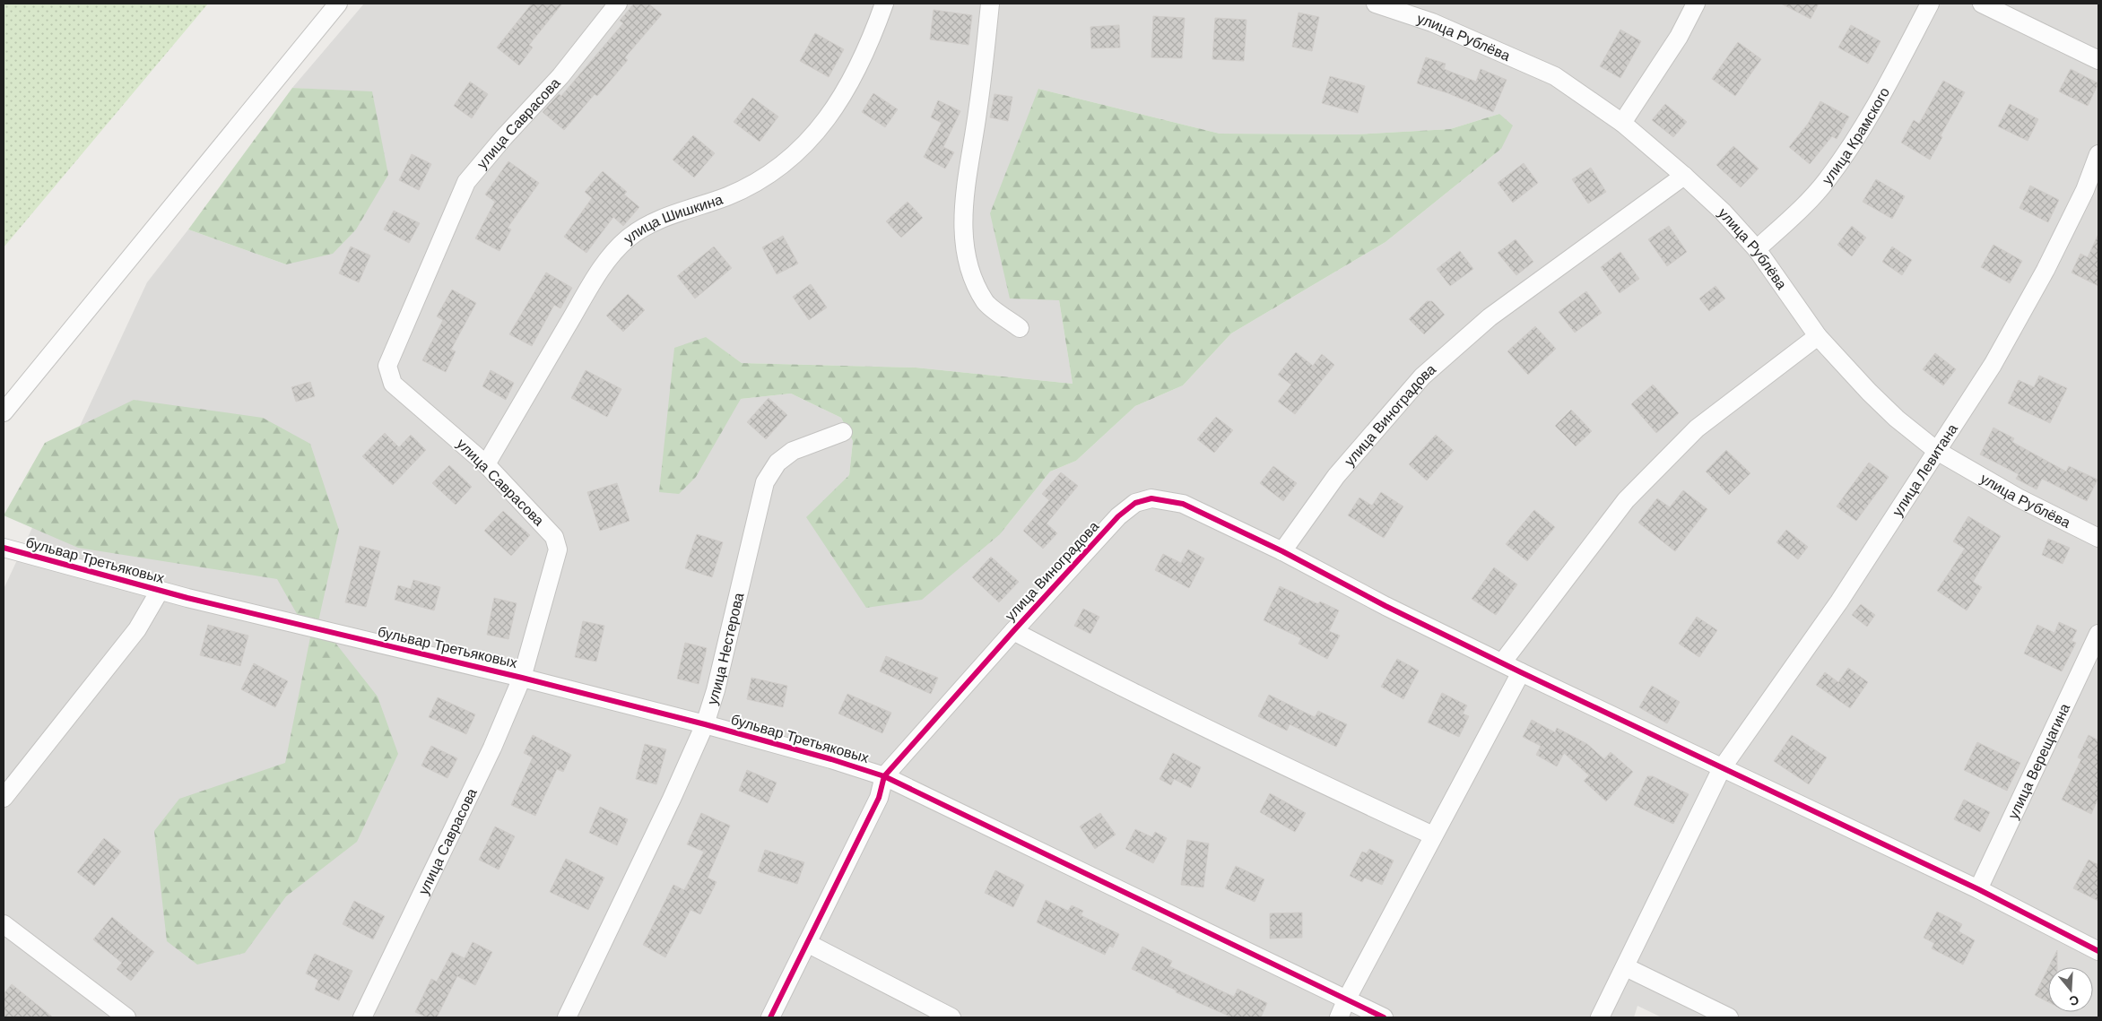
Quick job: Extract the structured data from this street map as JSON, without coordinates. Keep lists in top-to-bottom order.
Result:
{
  "streets": {
    "street": [
      "улица Рублёва",
      "улица Саврасова",
      "улица Крамского",
      "улица Шишкина",
      "улица Виноградова",
      "улица Левитана",
      "бульвар Третьяковых",
      "улица Нестерова",
      "улица Верещагина"
    ]
  },
  "crossings": [
    ["улица Рублёва", "улица Крамского"],
    ["улица Рублёва", "улица Виноградова"],
    ["улица Рублёва", "улица Левитана"],
    ["улица Саврасова", "улица Шишкина"],
    ["улица Саврасова", "бульвар Третьяковых"],
    ["улица Виноградова", "бульвар Третьяковых"],
    ["бульвар Третьяковых", "улица Нестерова"]
  ],
  "north": "bottom"
}
